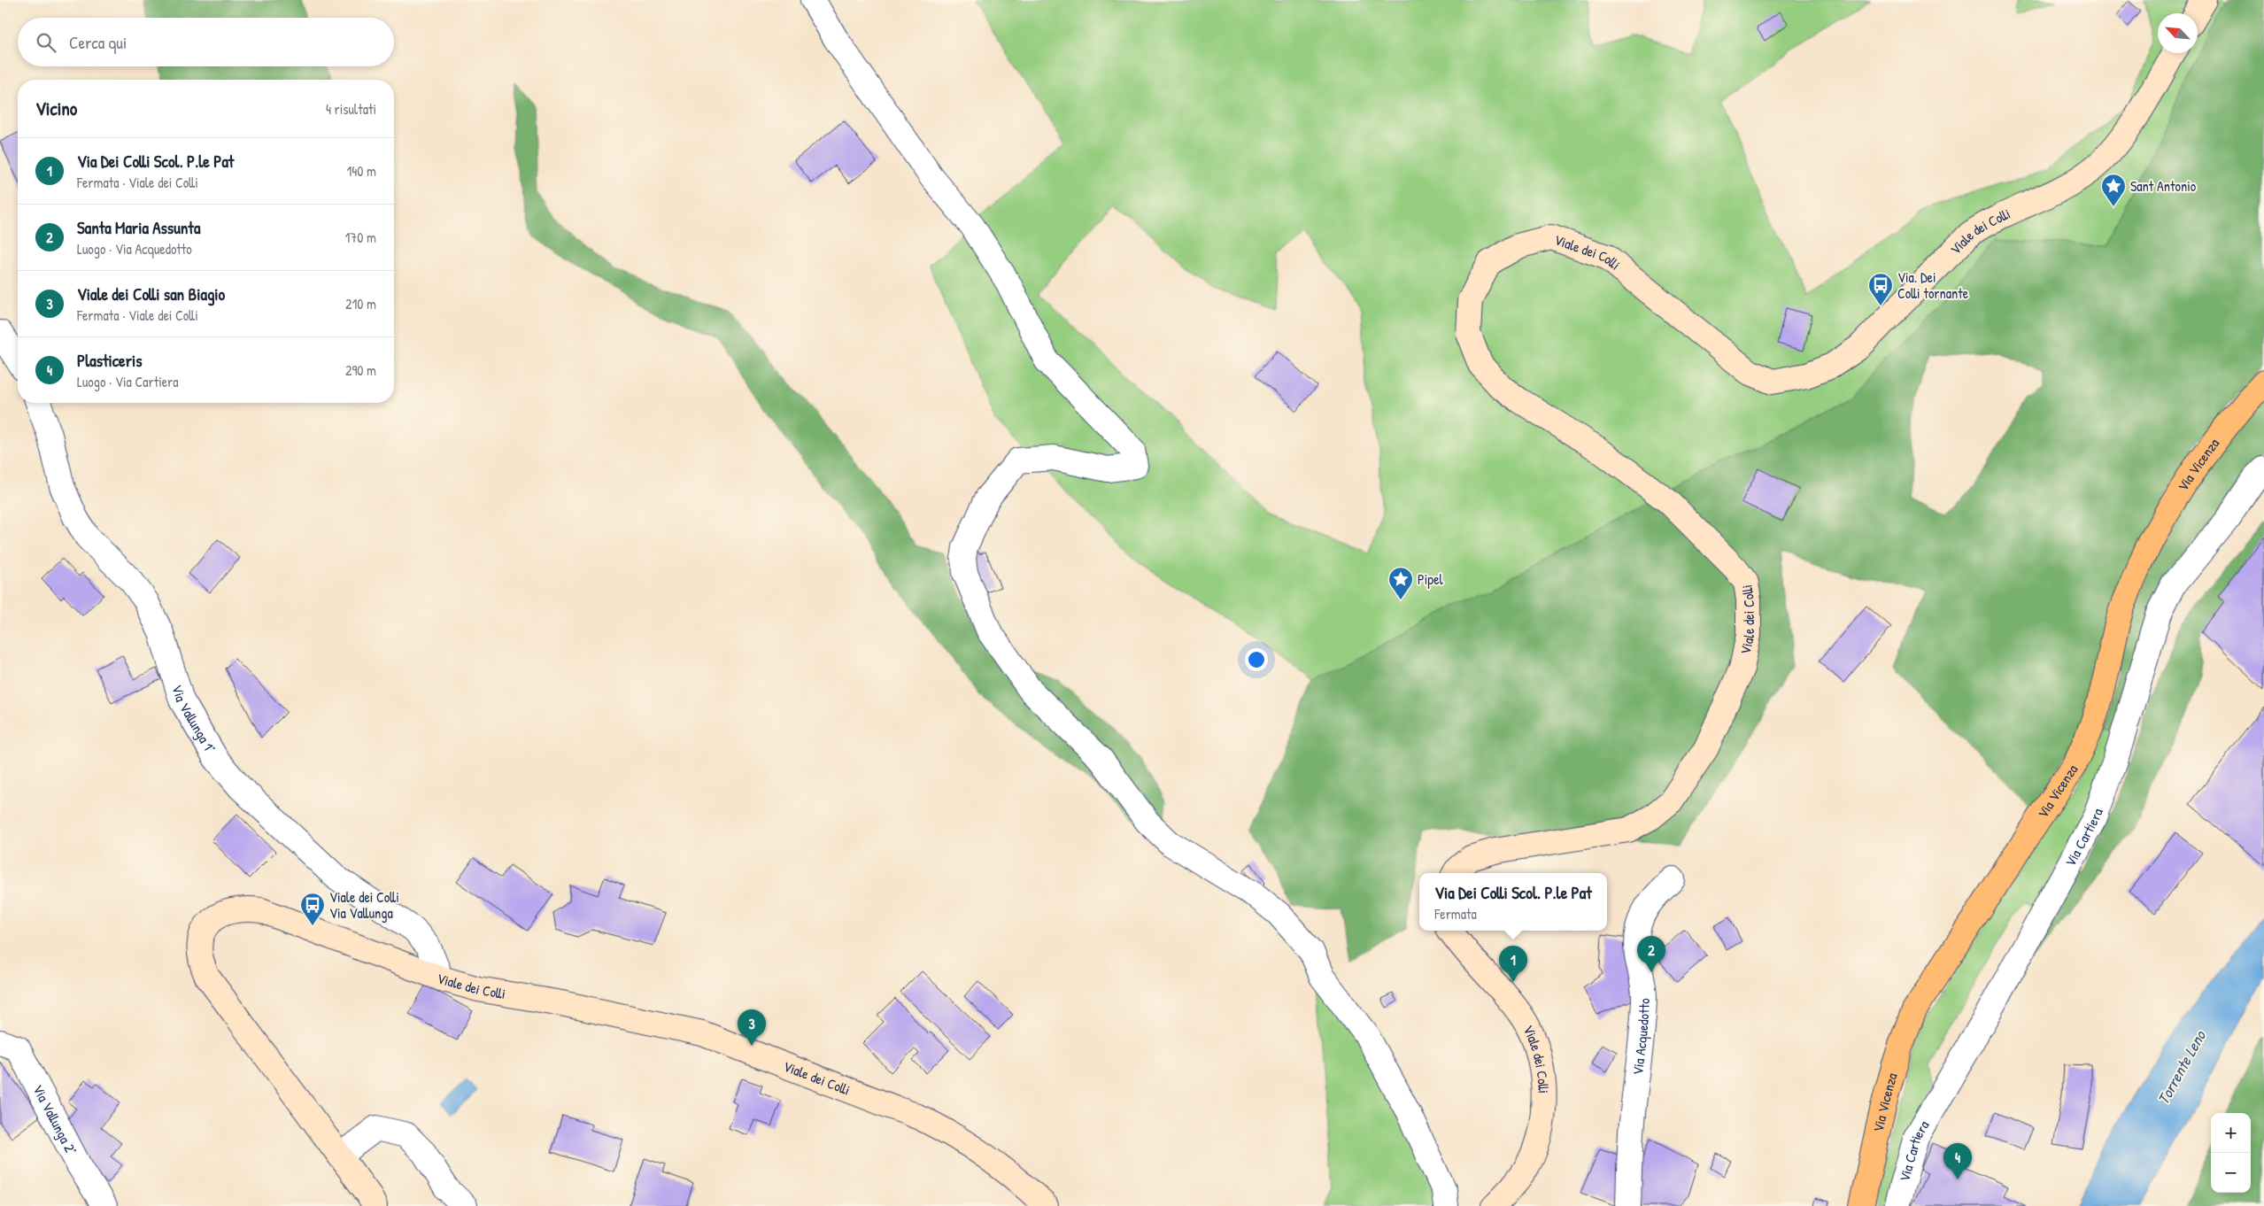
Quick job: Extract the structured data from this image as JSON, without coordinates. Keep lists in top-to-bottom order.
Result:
{
  "streets": {
    "main road": ["Viale dei Colli", "Via Vicenza"],
    "street": [
      "Via Vallunga 1°",
      "Via Cartiera",
      "Via Acquedotto",
      "Via Vallunga 2°"
    ]
  },
  "crossings": [
    ["Viale dei Colli", "Via Vallunga 1°"]
  ],
  "water": ["Torrente Leno"],
  "places": {
    "place": ["Sant Antonio", "Pipel"],
    "bus stop": ["Via. Dei Colli tornante", "Viale dei Colli Via Vallunga"]
  },
  "north": "top left",
  "page": {
    "search": "Cerca qui",
    "heading": ["Vicino", "4 risultati"],
    "list": [
      {
        "mark": "1",
        "name": "Via Dei Colli Scol. P.le Pat",
        "note": "Fermata · Viale dei Colli",
        "value": "140 m"
      },
      {
        "mark": "2",
        "name": "Santa Maria Assunta",
        "note": "Luogo · Via Acquedotto",
        "value": "170 m"
      },
      {
        "mark": "3",
        "name": "Viale dei Colli san Biagio",
        "note": "Fermata · Viale dei Colli",
        "value": "210 m"
      },
      {
        "mark": "4",
        "name": "Plasticeris",
        "note": "Luogo · Via Cartiera",
        "value": "290 m"
      }
    ],
    "popup": ["Via Dei Colli Scol. P.le Pat", "Fermata"],
    "pins": [
      "2",
      "1",
      "3",
      "4"
    ],
    "map_buttons": ["+", "−"]
  }
}
